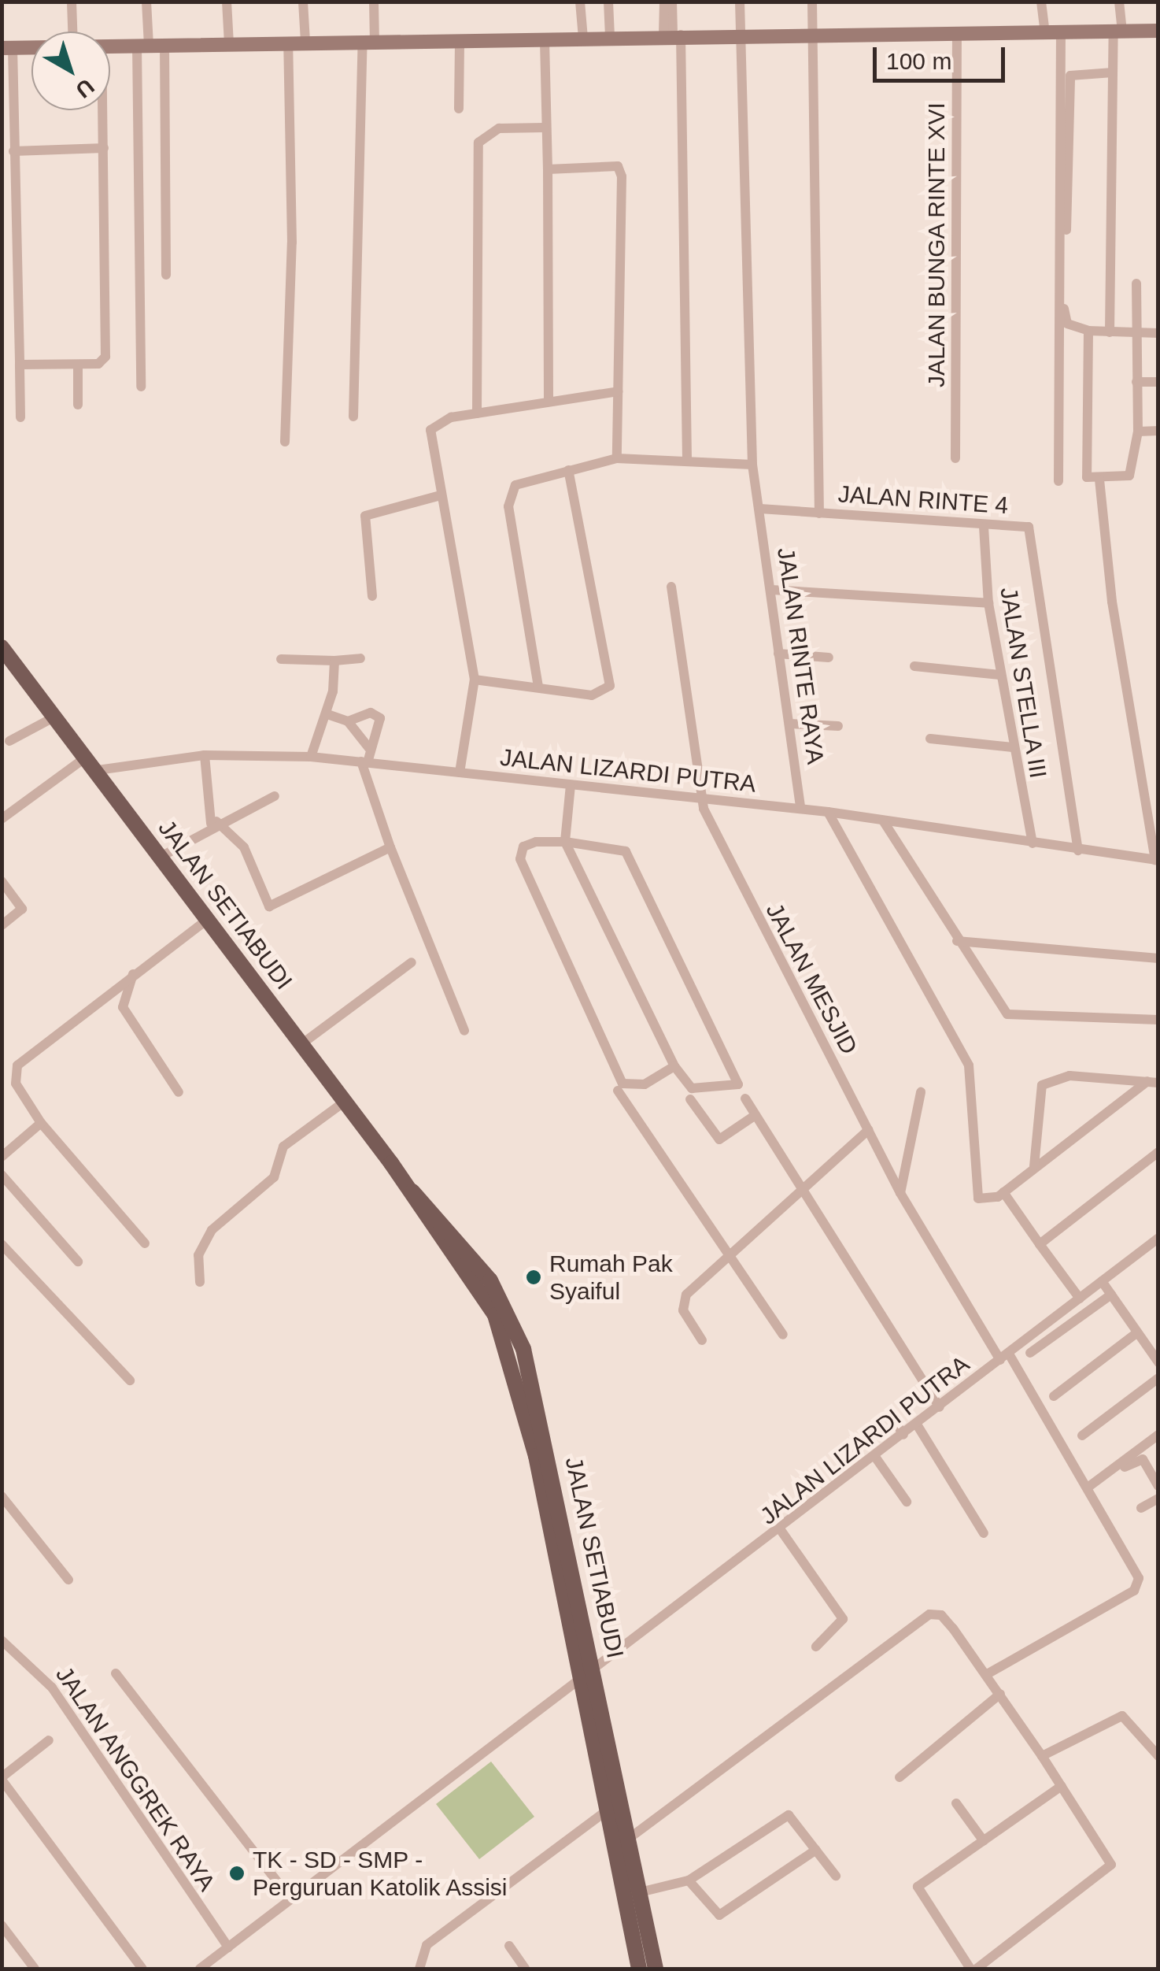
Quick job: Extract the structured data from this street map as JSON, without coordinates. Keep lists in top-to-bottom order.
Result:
{
  "streets": {
    "main road": ["JALAN SETIABUDI"],
    "street": [
      "JALAN BUNGA RINTE XVI",
      "JALAN RINTE 4",
      "JALAN RINTE RAYA",
      "JALAN STELLA III",
      "JALAN LIZARDI PUTRA",
      "JALAN MESJID",
      "JALAN ANGGREK RAYA"
    ]
  },
  "crossings": [
    ["JALAN RINTE 4", "JALAN RINTE RAYA"],
    ["JALAN RINTE 4", "JALAN STELLA III"],
    ["JALAN RINTE 4", "JALAN LIZARDI PUTRA"],
    ["JALAN RINTE RAYA", "JALAN LIZARDI PUTRA"],
    ["JALAN STELLA III", "JALAN LIZARDI PUTRA"],
    ["JALAN LIZARDI PUTRA", "JALAN SETIABUDI"],
    ["JALAN LIZARDI PUTRA", "JALAN MESJID"]
  ],
  "places": ["Rumah Pak Syaiful", "TK - SD - SMP - Perguruan Katolik Assisi"],
  "scale_bar": "100 m",
  "north": "bottom right"
}
